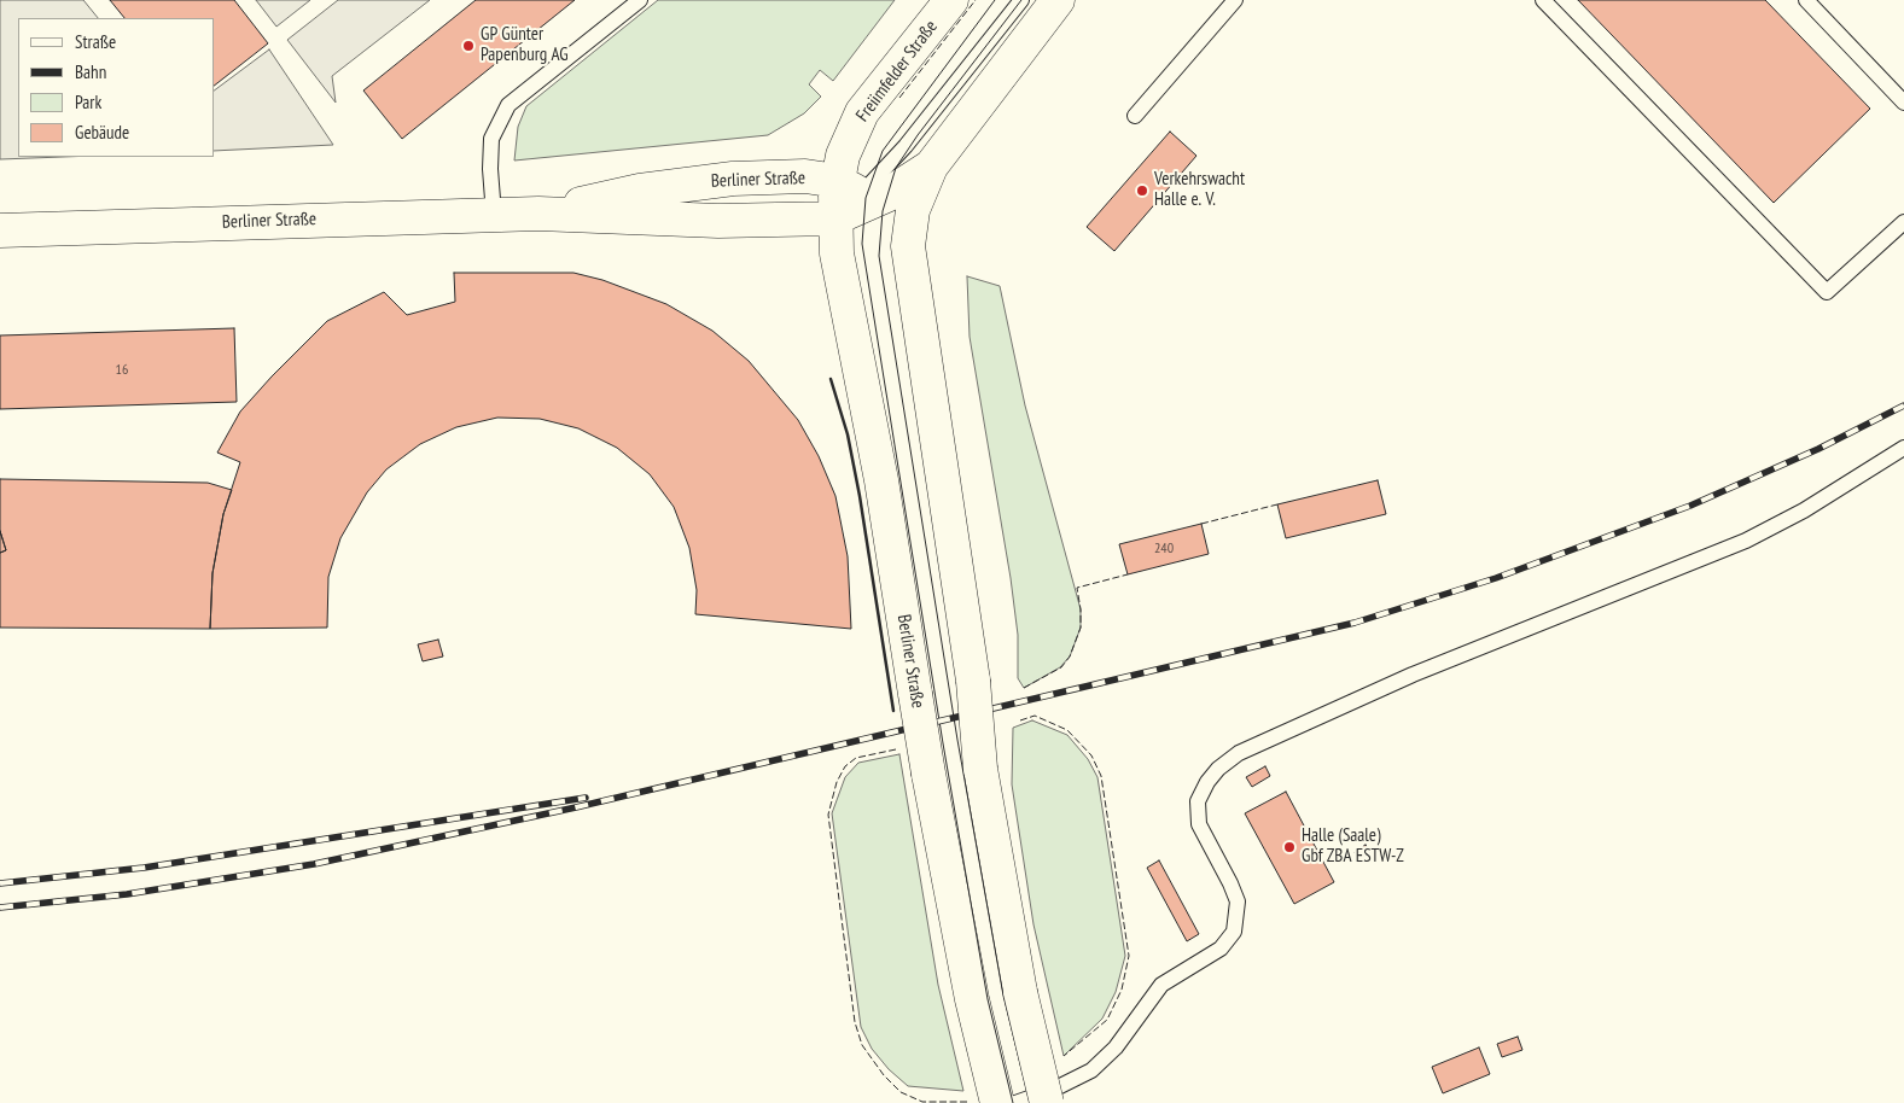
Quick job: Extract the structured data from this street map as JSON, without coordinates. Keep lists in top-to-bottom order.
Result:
{
  "streets": {
    "street": ["Freiimfelder Straße", "Berliner Straße"]
  },
  "crossings": [
    ["Freiimfelder Straße", "Berliner Straße"]
  ],
  "places": ["GP Günter Papenburg AG", "Verkehrswacht Halle e. V.", "Halle (Saale) Gbf ZBA ESTW-Z"],
  "house_numbers": ["16", "240"],
  "legend": [
    "Straße",
    "Bahn",
    "Park",
    "Gebäude"
  ]
}
